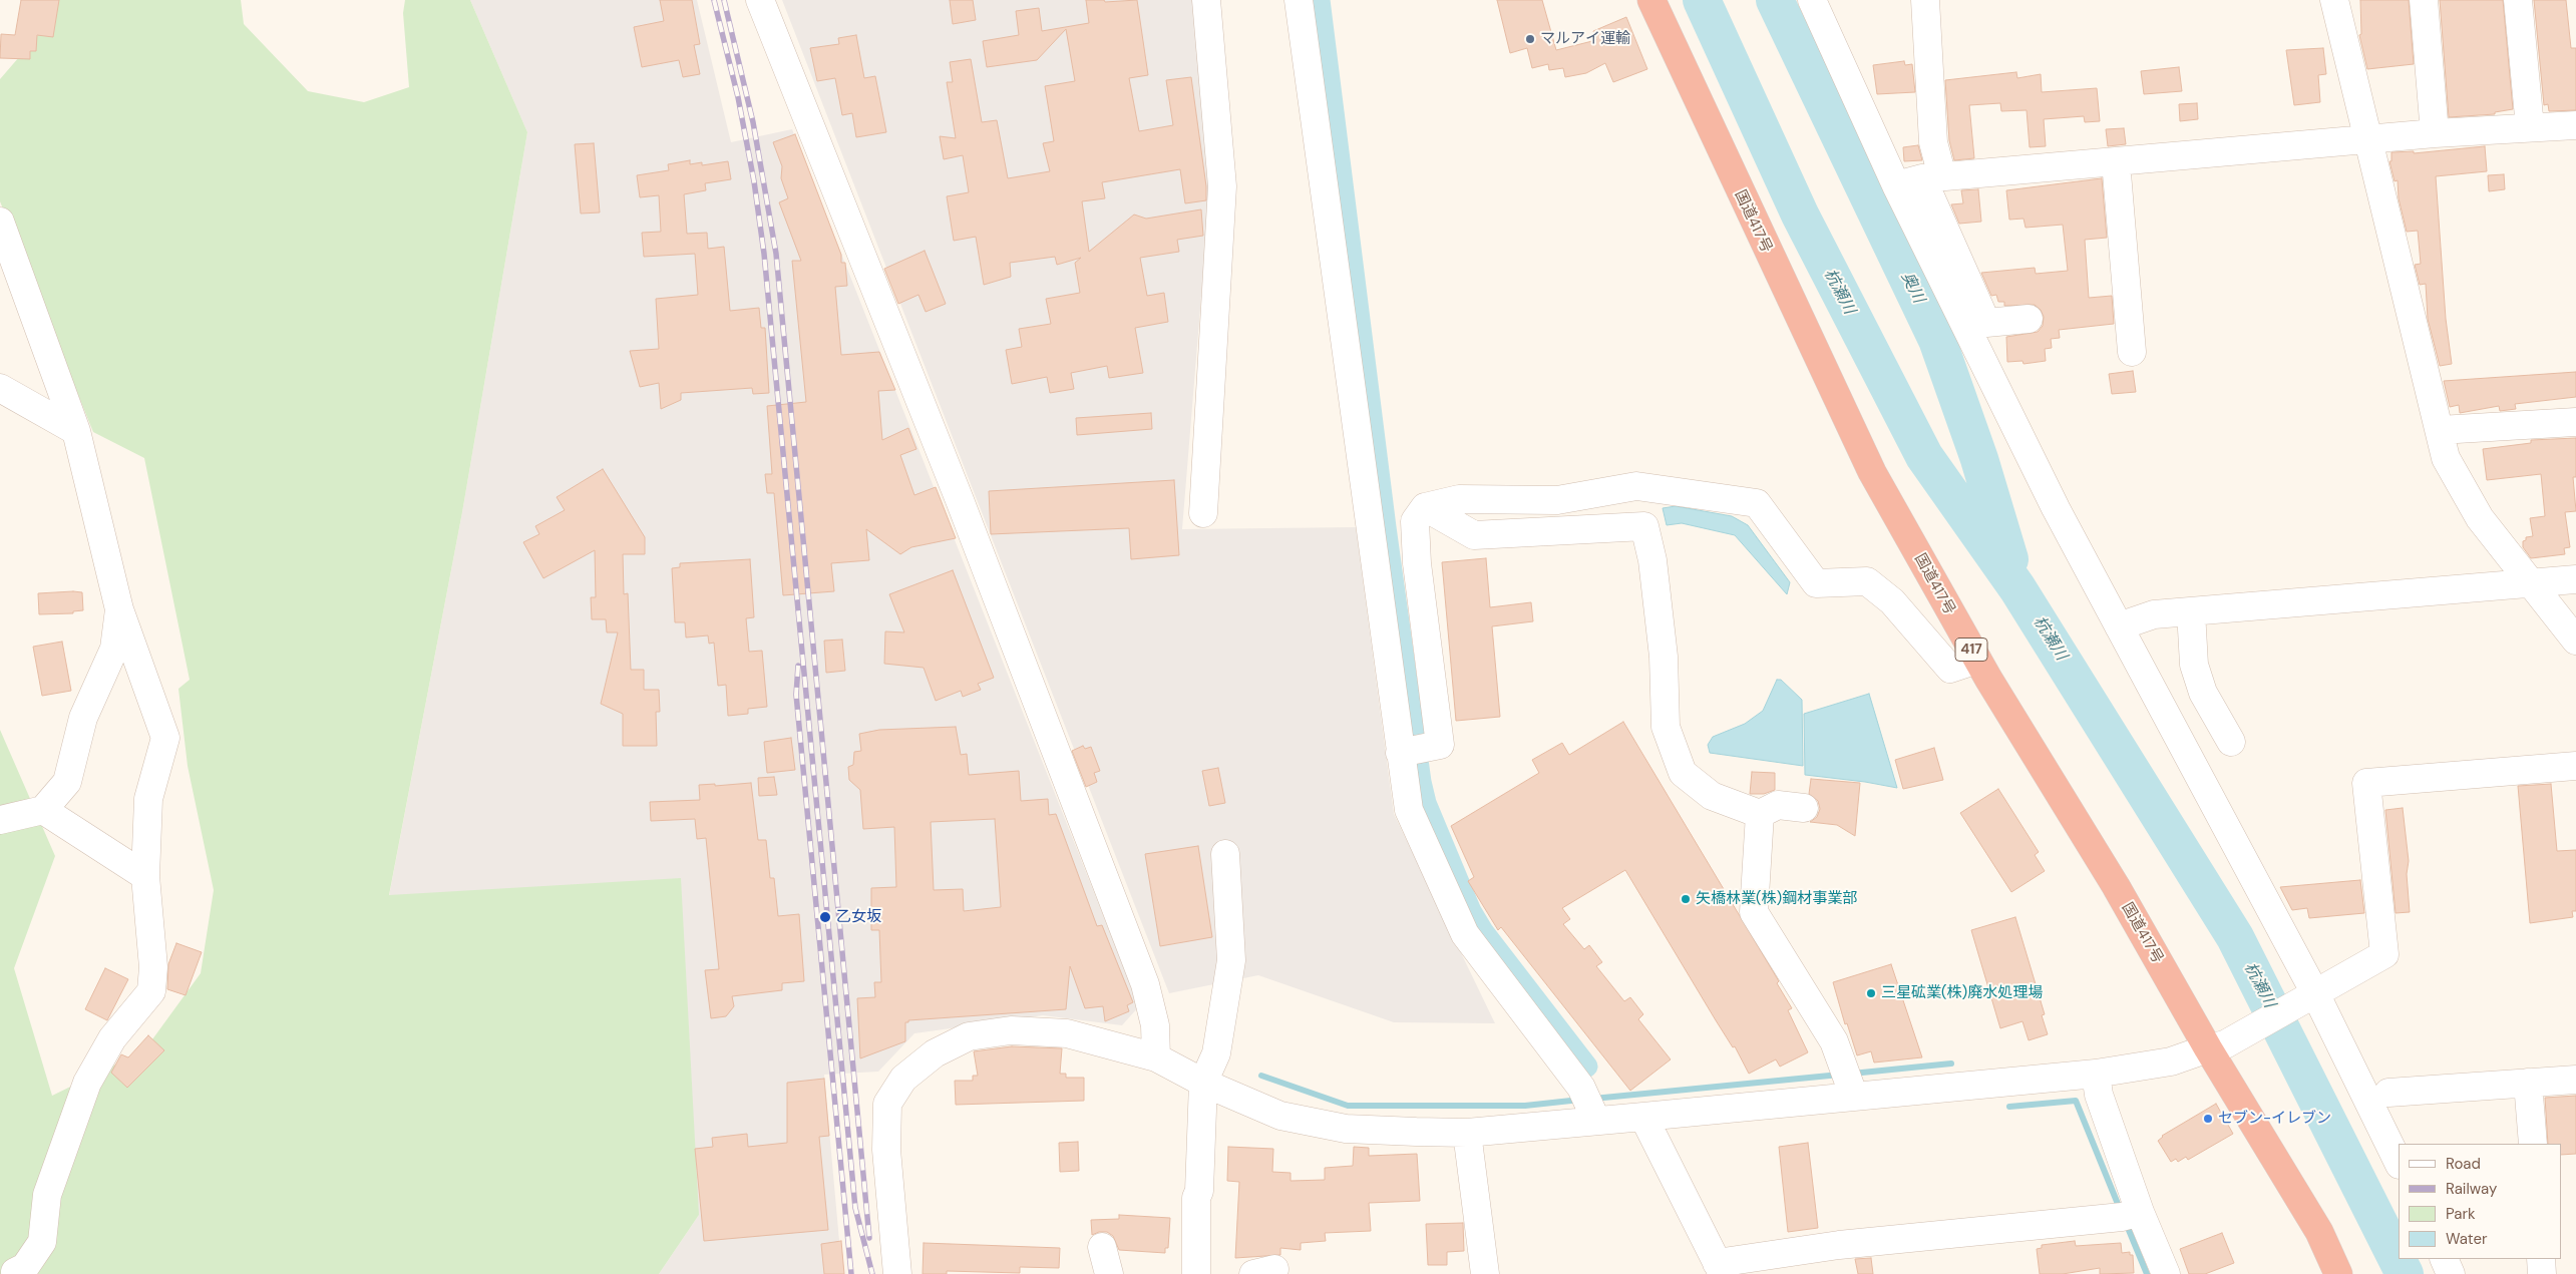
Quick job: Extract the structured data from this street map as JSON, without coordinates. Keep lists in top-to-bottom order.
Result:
{
  "streets": {
    "highway": ["国道417号", "417"]
  },
  "water": ["奥川", "杭瀬川"],
  "places": [
    "マルアイ運輸",
    "矢橋林業(株)鋼材事業部",
    "乙女坂",
    "三星砿業(株)廃水処理場",
    "セブン-イレブン"
  ],
  "legend": [
    "Road",
    "Railway",
    "Park",
    "Water"
  ]
}
